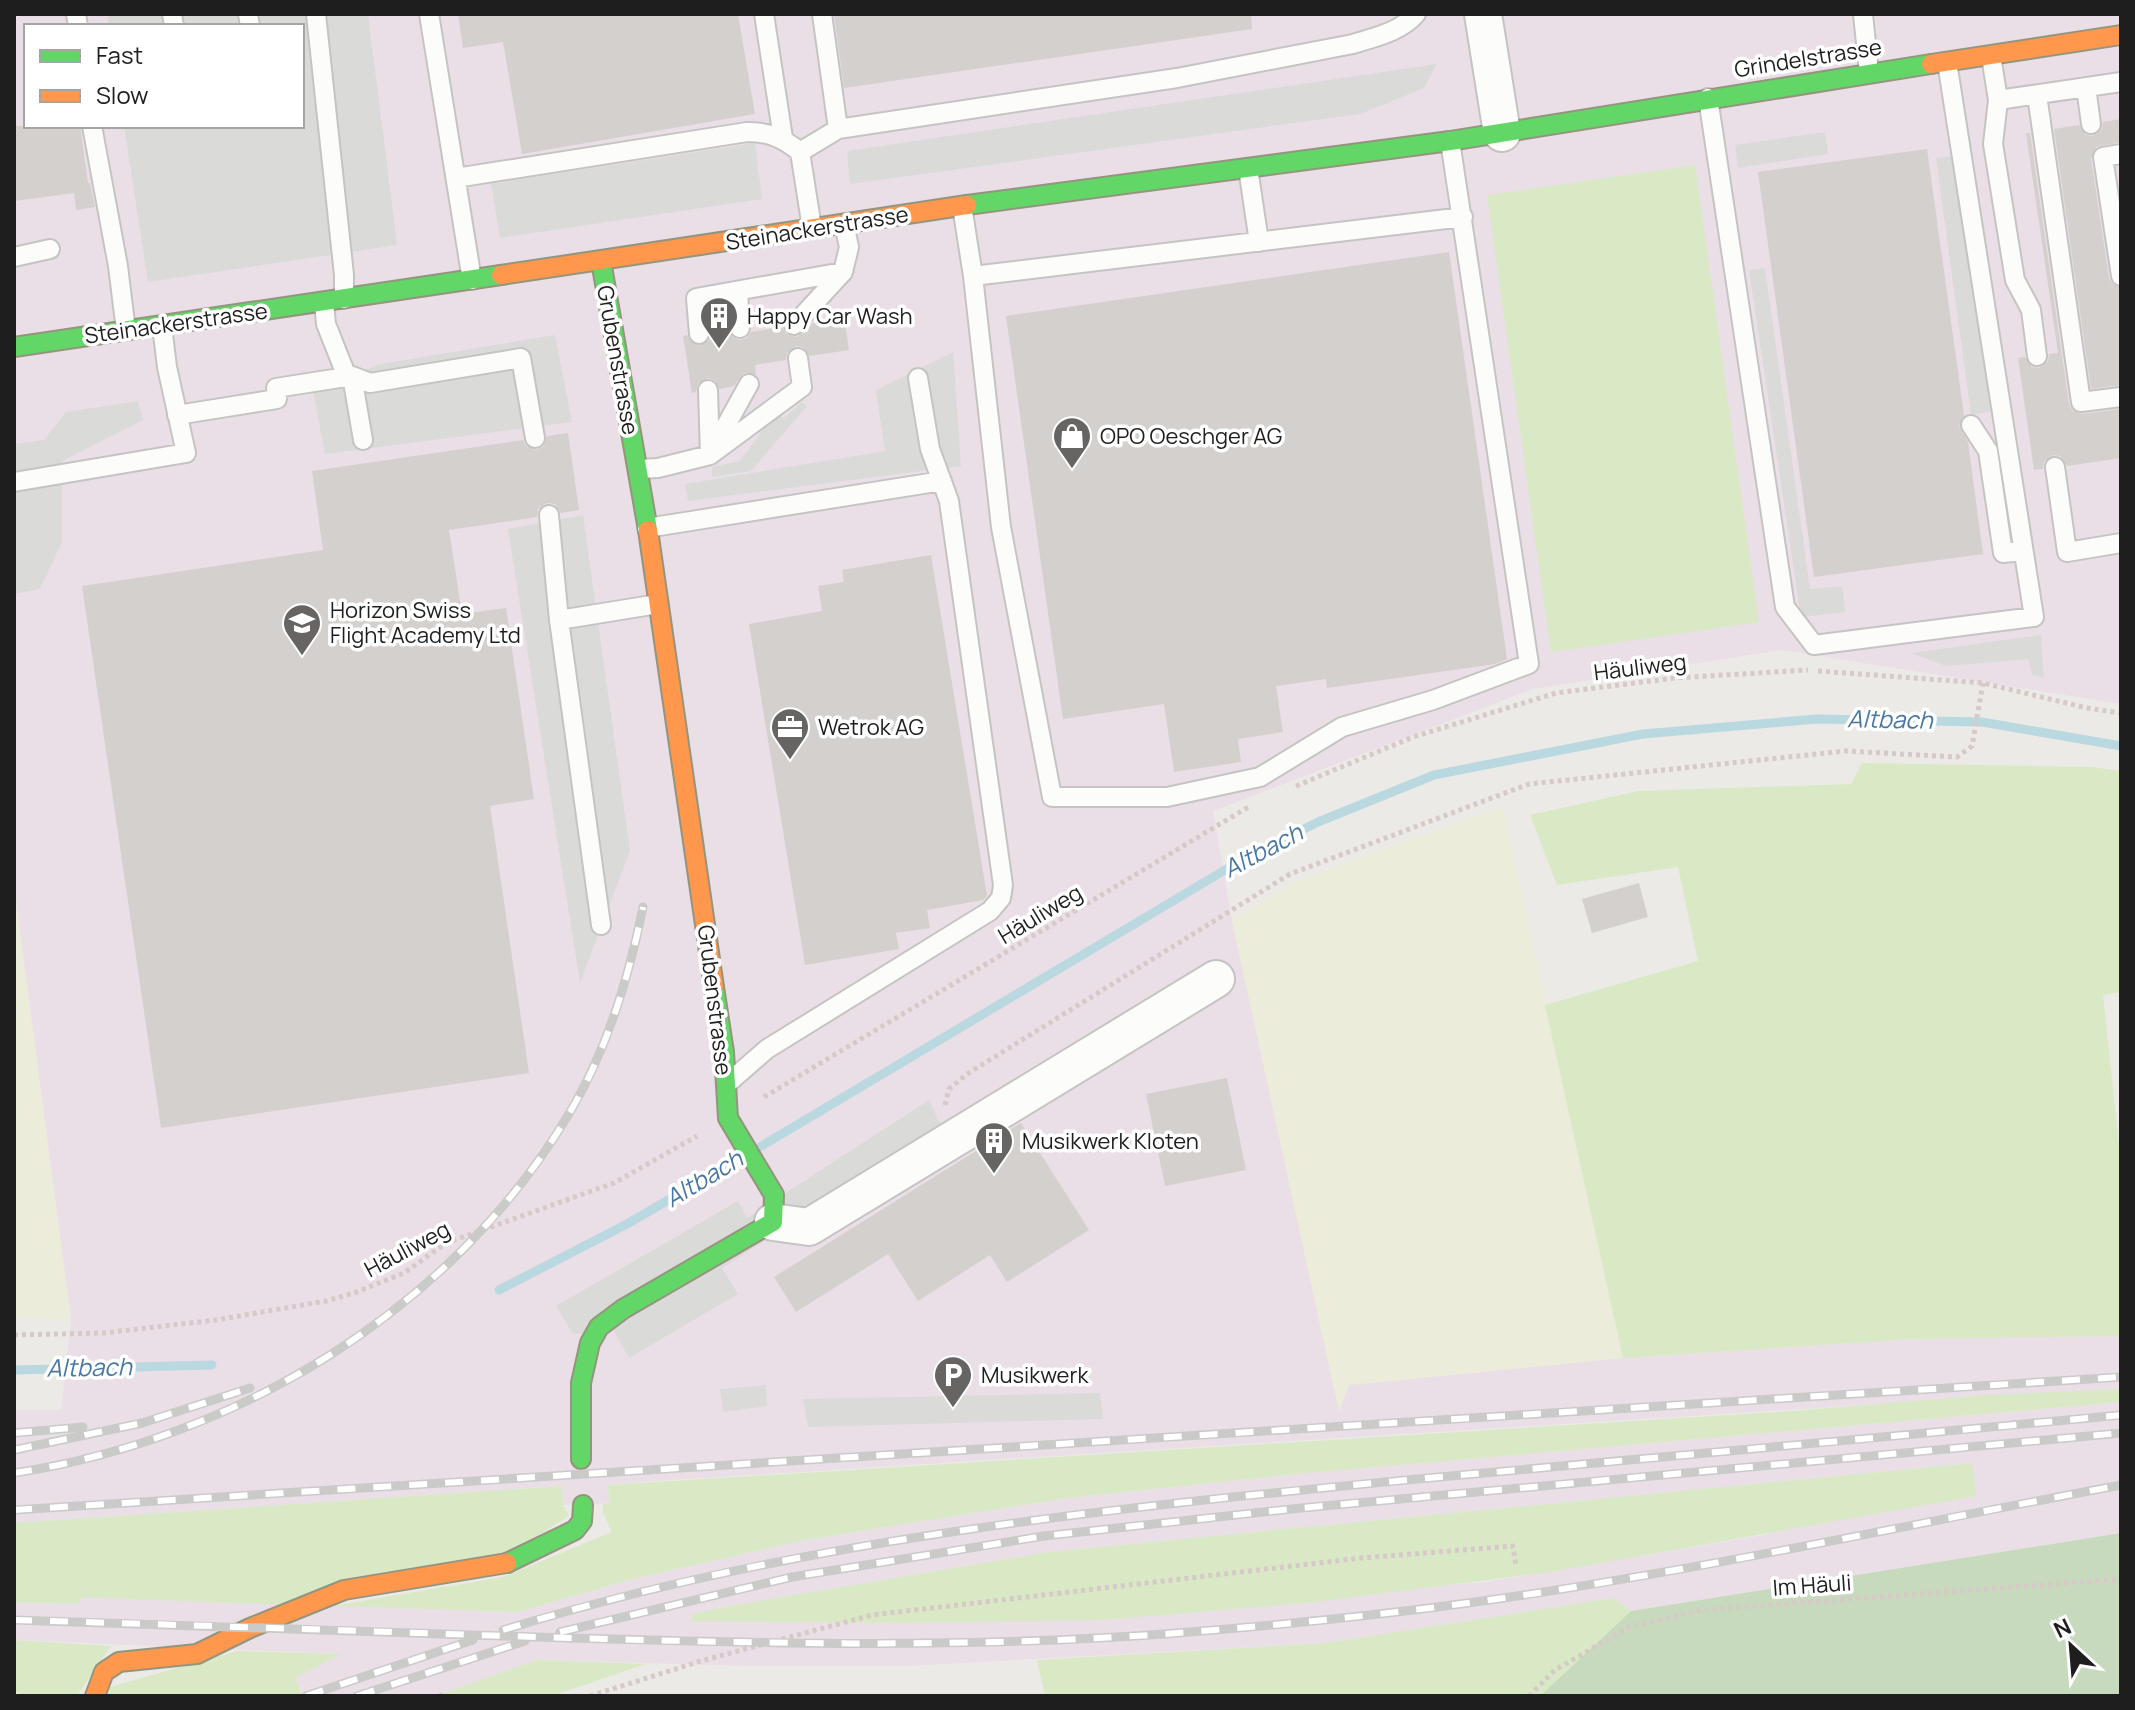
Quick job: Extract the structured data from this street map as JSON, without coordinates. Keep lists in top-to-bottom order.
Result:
{
  "streets": {
    "street": ["Grindelstrasse", "Steinackerstrasse", "Grubenstrasse"],
    "path": ["Häuliweg", "Im Häuli"]
  },
  "crossings": [
    ["Grindelstrasse", "Steinackerstrasse"],
    ["Steinackerstrasse", "Grubenstrasse"],
    ["Grubenstrasse", "Häuliweg"]
  ],
  "water": ["Altbach"],
  "places": {
    "building": ["Happy Car Wash", "Musikwerk Kloten"],
    "shop": ["OPO Oeschger AG"],
    "school or university": ["Horizon Swiss Flight Academy Ltd"],
    "office": ["Wetrok AG"],
    "parking": ["Musikwerk"]
  },
  "legend": ["Fast", "Slow"],
  "north": "top left"
}
